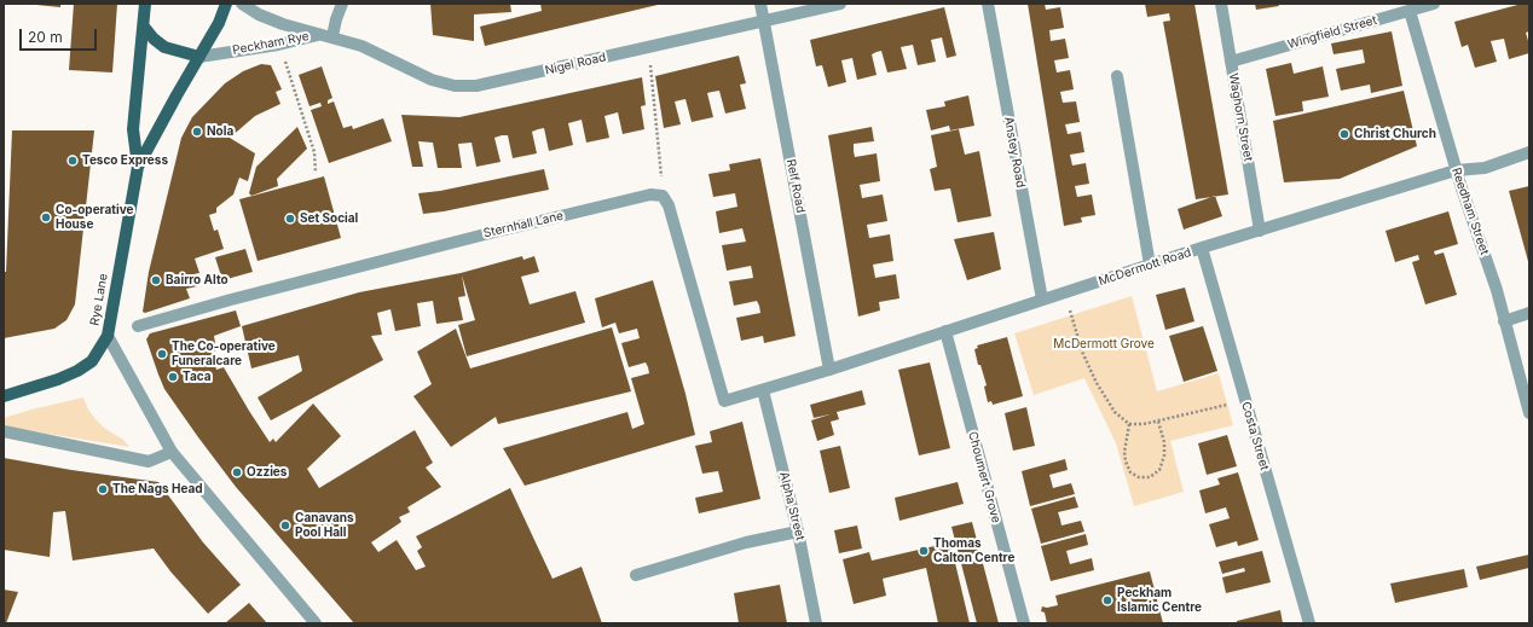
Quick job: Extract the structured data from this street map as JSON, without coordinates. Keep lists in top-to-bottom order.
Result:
{
  "streets": {
    "main road": ["Rye Lane"],
    "street": [
      "Wingfield Street",
      "Peckham Rye",
      "Nigel Road",
      "Waghorn Street",
      "Anstey Road",
      "Relf Road",
      "Reedham Street",
      "Sternhall Lane",
      "McDermott Road",
      "Costa Street",
      "Choumert Grove",
      "Alpha Street"
    ]
  },
  "crossings": [
    ["Wingfield Street", "Waghorn Street"],
    ["Wingfield Street", "Reedham Street"],
    ["Peckham Rye", "Nigel Road"],
    ["Peckham Rye", "Rye Lane"],
    ["Nigel Road", "Relf Road"],
    ["Waghorn Street", "McDermott Road"],
    ["Anstey Road", "McDermott Road"],
    ["Relf Road", "McDermott Road"],
    ["Reedham Street", "McDermott Road"],
    ["McDermott Road", "Costa Street"],
    ["McDermott Road", "Choumert Grove"],
    ["McDermott Road", "Alpha Street"]
  ],
  "parks": ["McDermott Grove"],
  "places": [
    "Nola",
    "Christ Church",
    "Tesco Express",
    "Co-operative House",
    "Set Social",
    "Bairro Alto",
    "The Co-operative Funeralcare",
    "Taca",
    "Ozzies",
    "The Nags Head",
    "Canavans Pool Hall",
    "Thomas Calton Centre",
    "Peckham Islamic Centre"
  ],
  "scale_bar": "20 m"
}
